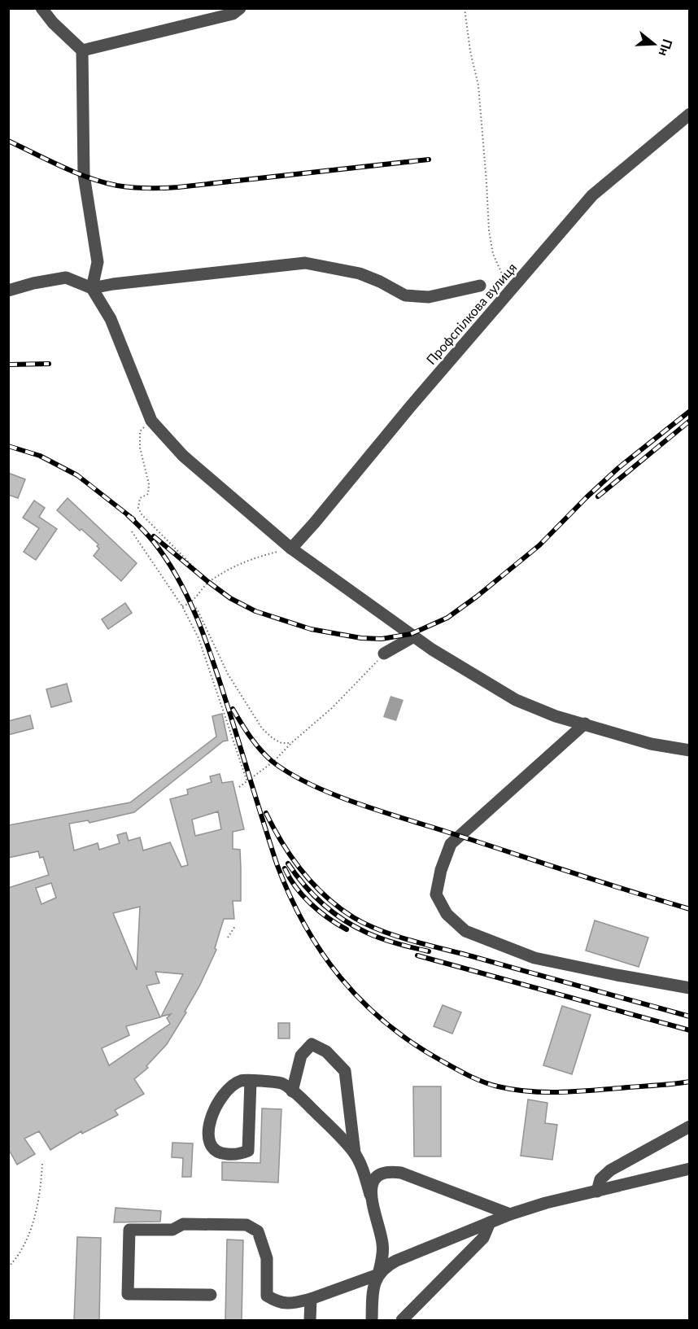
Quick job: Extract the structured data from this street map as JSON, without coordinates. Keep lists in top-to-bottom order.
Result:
{
  "streets": {
    "street": ["Профспілкова вулиця"]
  },
  "north": "right"
}
